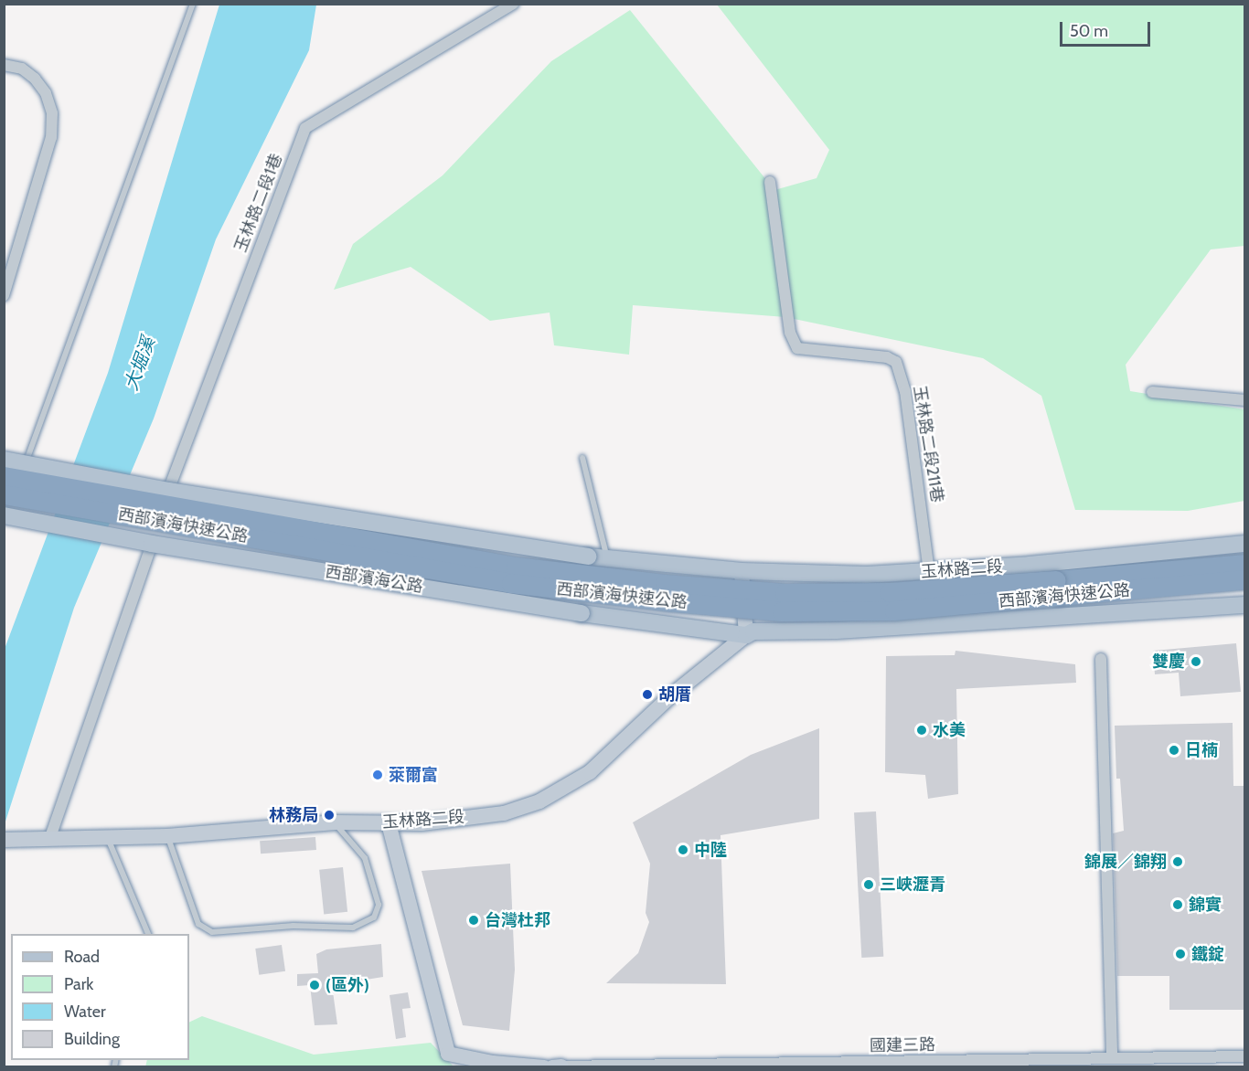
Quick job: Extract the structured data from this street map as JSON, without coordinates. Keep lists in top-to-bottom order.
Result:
{
  "streets": {
    "highway": ["西部濱海快速公路"],
    "main road": ["玉林路二段", "西部濱海公路"],
    "street": ["玉林路二段1巷", "玉林路二段211巷", "國建三路"]
  },
  "crossings": [
    ["玉林路二段211巷", "玉林路二段"],
    ["玉林路二段", "西部濱海公路"]
  ],
  "water": ["大堀溪"],
  "places": [
    "雙慶",
    "胡厝",
    "水美",
    "日楠",
    "萊爾富",
    "林務局",
    "中陸",
    "錦展／錦翔",
    "三峽瀝青",
    "錦實",
    "台灣杜邦",
    "鐵錠",
    "(區外)"
  ],
  "legend": [
    "Road",
    "Park",
    "Water",
    "Building"
  ],
  "scale_bar": "50 m"
}
